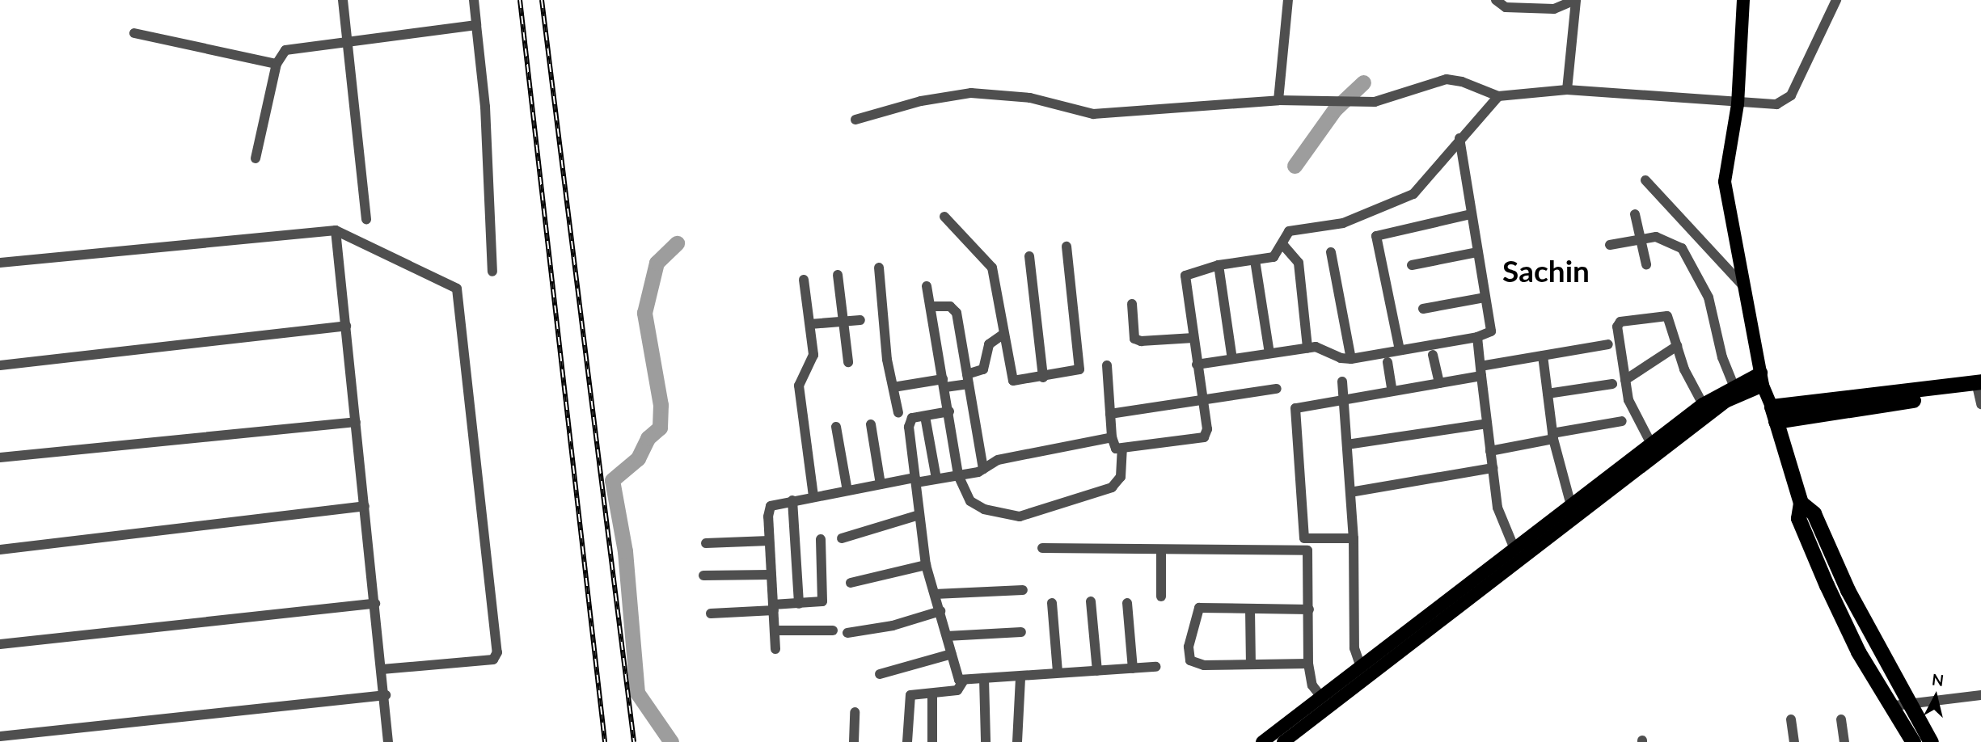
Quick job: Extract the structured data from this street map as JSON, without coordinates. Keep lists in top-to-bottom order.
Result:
{
  "districts": ["Sachin"],
  "north": "top"
}
